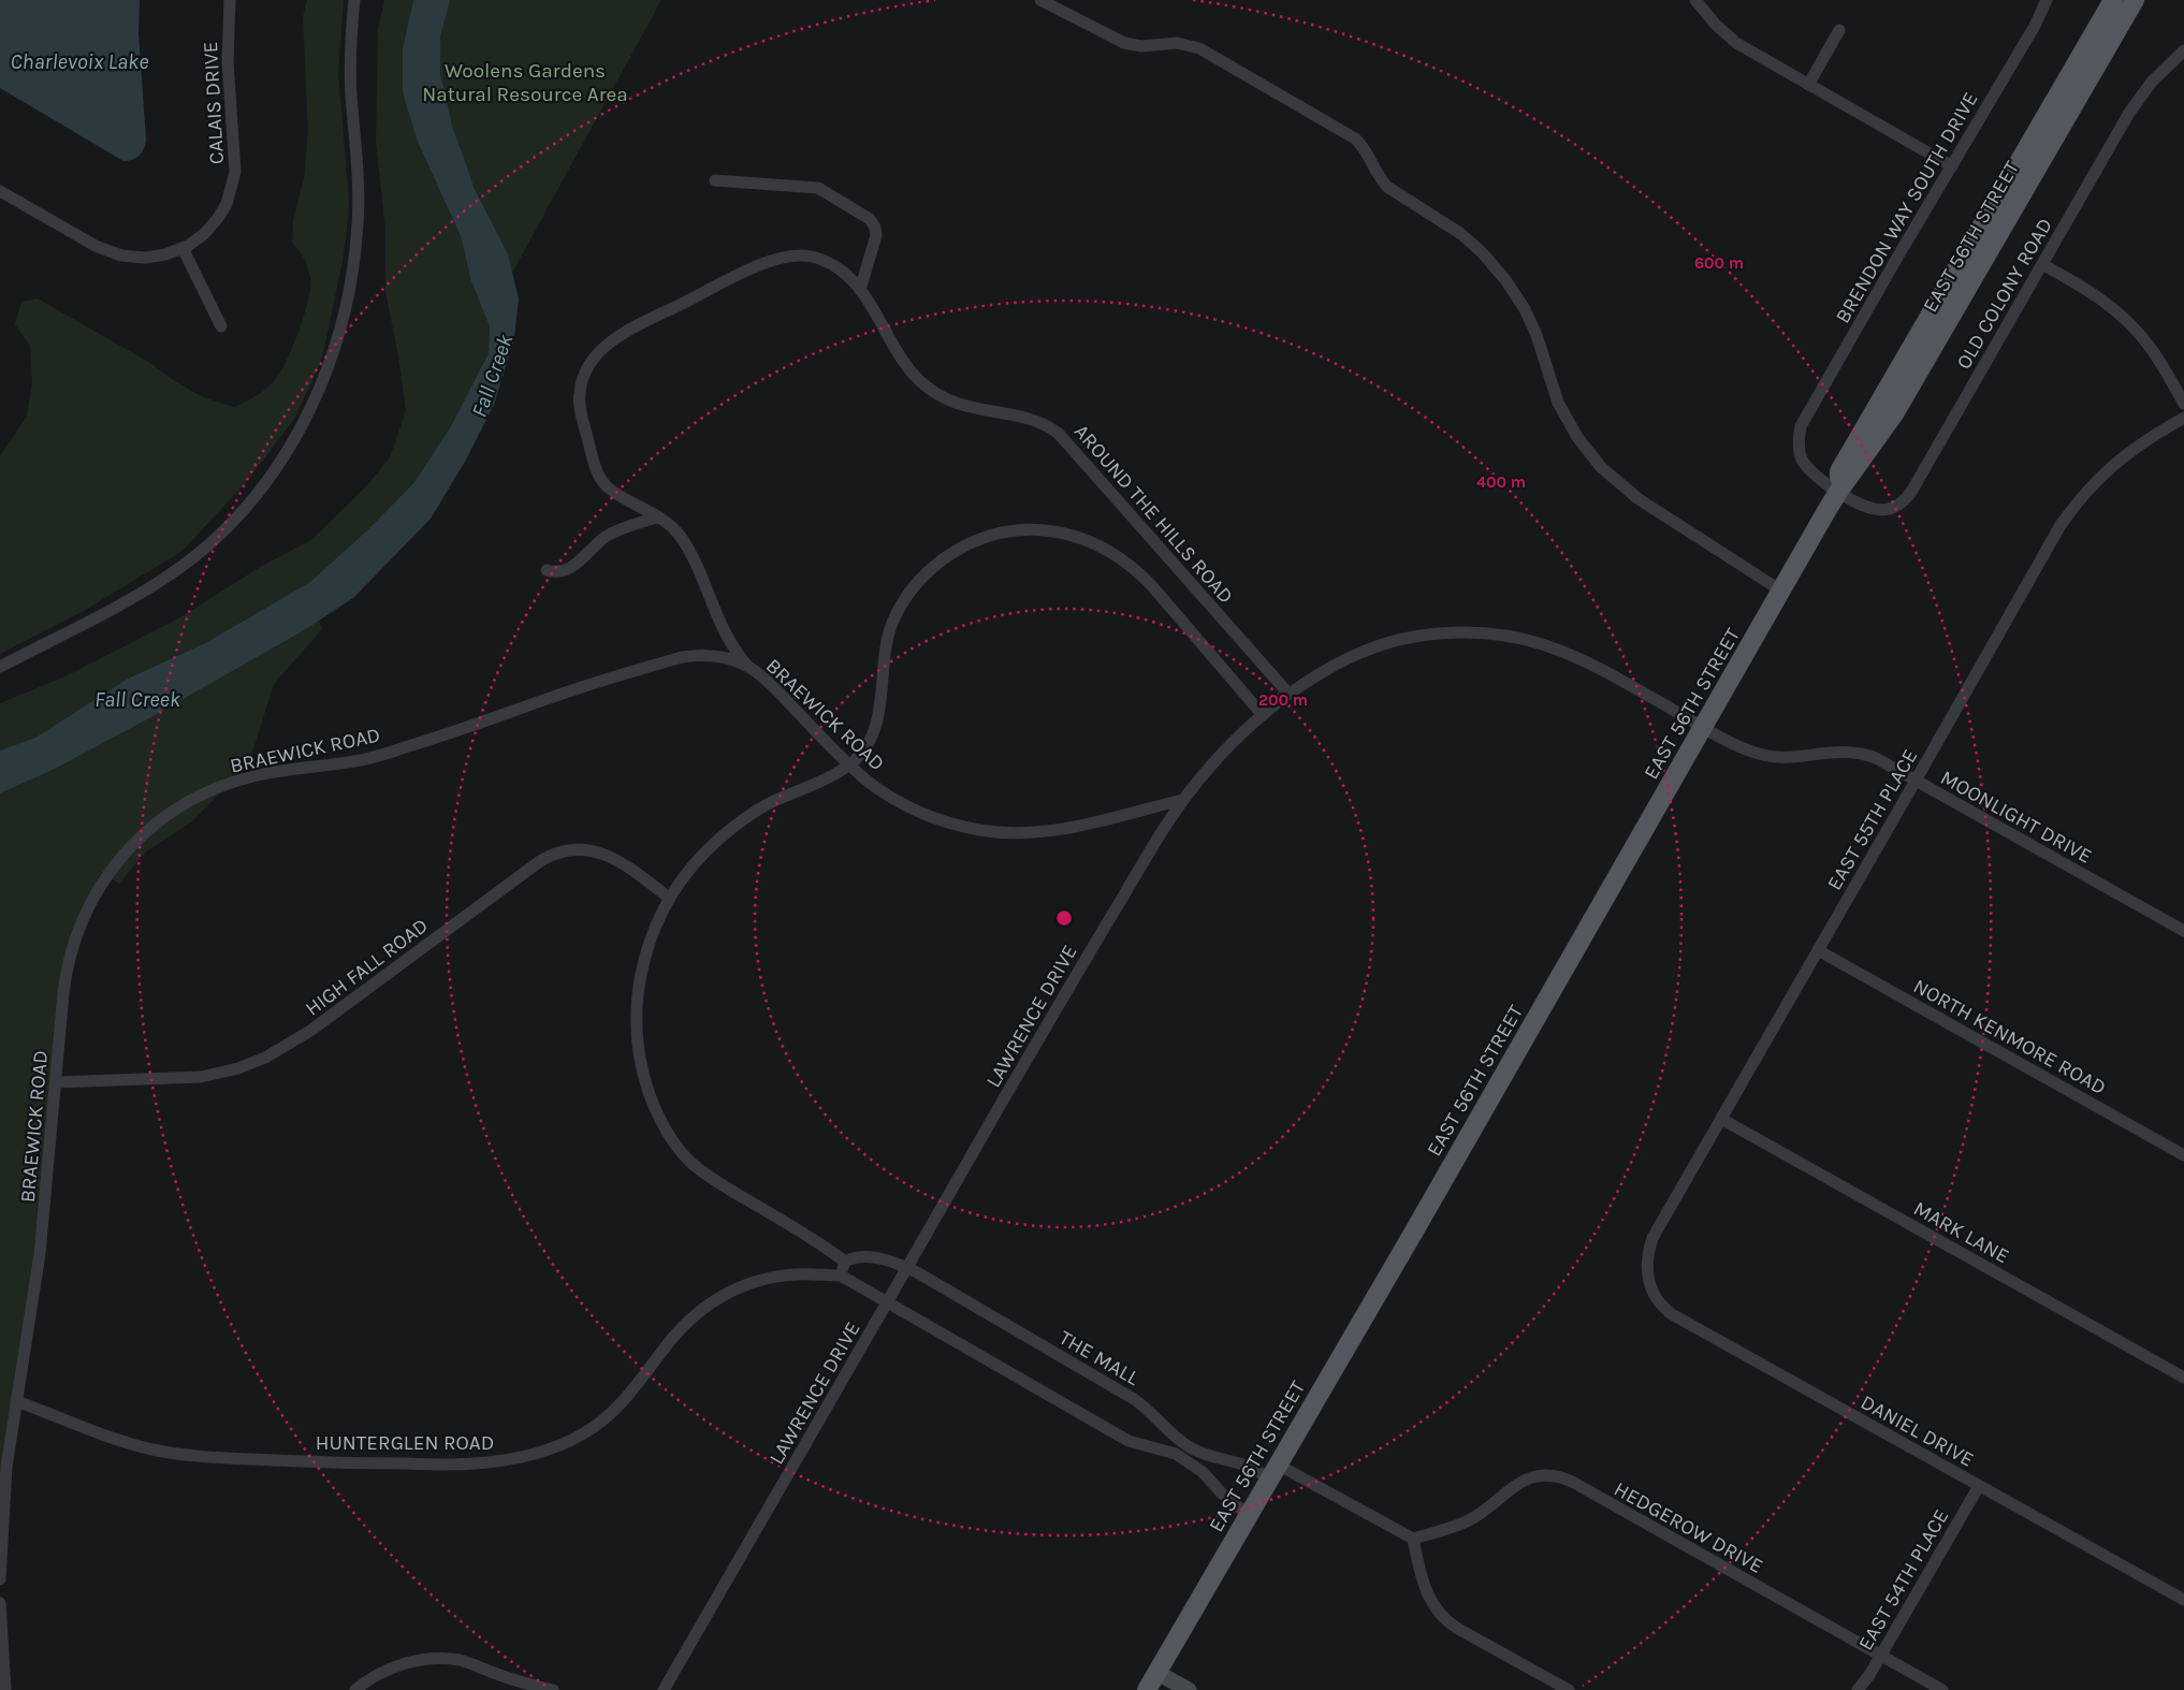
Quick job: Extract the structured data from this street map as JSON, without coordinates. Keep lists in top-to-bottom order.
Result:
{
  "streets": {
    "main road": ["EAST 56TH STREET"],
    "street": [
      "CALAIS DRIVE",
      "BRENDON WAY SOUTH DRIVE",
      "OLD COLONY ROAD",
      "AROUND THE HILLS ROAD",
      "BRAEWICK ROAD",
      "MOONLIGHT DRIVE",
      "EAST 55TH PLACE",
      "HIGH FALL ROAD",
      "LAWRENCE DRIVE",
      "NORTH KENMORE ROAD",
      "MARK LANE",
      "THE MALL",
      "DANIEL DRIVE",
      "HUNTERGLEN ROAD",
      "HEDGEROW DRIVE",
      "EAST 54TH PLACE"
    ]
  },
  "crossings": [
    ["BRENDON WAY SOUTH DRIVE", "OLD COLONY ROAD"],
    ["EAST 56TH STREET", "OLD COLONY ROAD"],
    ["EAST 56TH STREET", "MOONLIGHT DRIVE"],
    ["EAST 56TH STREET", "LAWRENCE DRIVE"],
    ["EAST 56TH STREET", "THE MALL"],
    ["AROUND THE HILLS ROAD", "BRAEWICK ROAD"],
    ["AROUND THE HILLS ROAD", "LAWRENCE DRIVE"],
    ["BRAEWICK ROAD", "HIGH FALL ROAD"],
    ["BRAEWICK ROAD", "LAWRENCE DRIVE"],
    ["BRAEWICK ROAD", "HUNTERGLEN ROAD"],
    ["MOONLIGHT DRIVE", "EAST 55TH PLACE"],
    ["MOONLIGHT DRIVE", "LAWRENCE DRIVE"],
    ["EAST 55TH PLACE", "NORTH KENMORE ROAD"],
    ["EAST 55TH PLACE", "MARK LANE"],
    ["EAST 55TH PLACE", "DANIEL DRIVE"],
    ["LAWRENCE DRIVE", "THE MALL"],
    ["LAWRENCE DRIVE", "HUNTERGLEN ROAD"],
    ["THE MALL", "HUNTERGLEN ROAD"],
    ["THE MALL", "HEDGEROW DRIVE"],
    ["DANIEL DRIVE", "EAST 54TH PLACE"],
    ["HEDGEROW DRIVE", "EAST 54TH PLACE"]
  ],
  "water": ["Charlevoix Lake", "Fall Creek"],
  "parks": ["Woolens Gardens Natural Resource Area"],
  "rings": ["600 m", "400 m", "200 m"]
}
